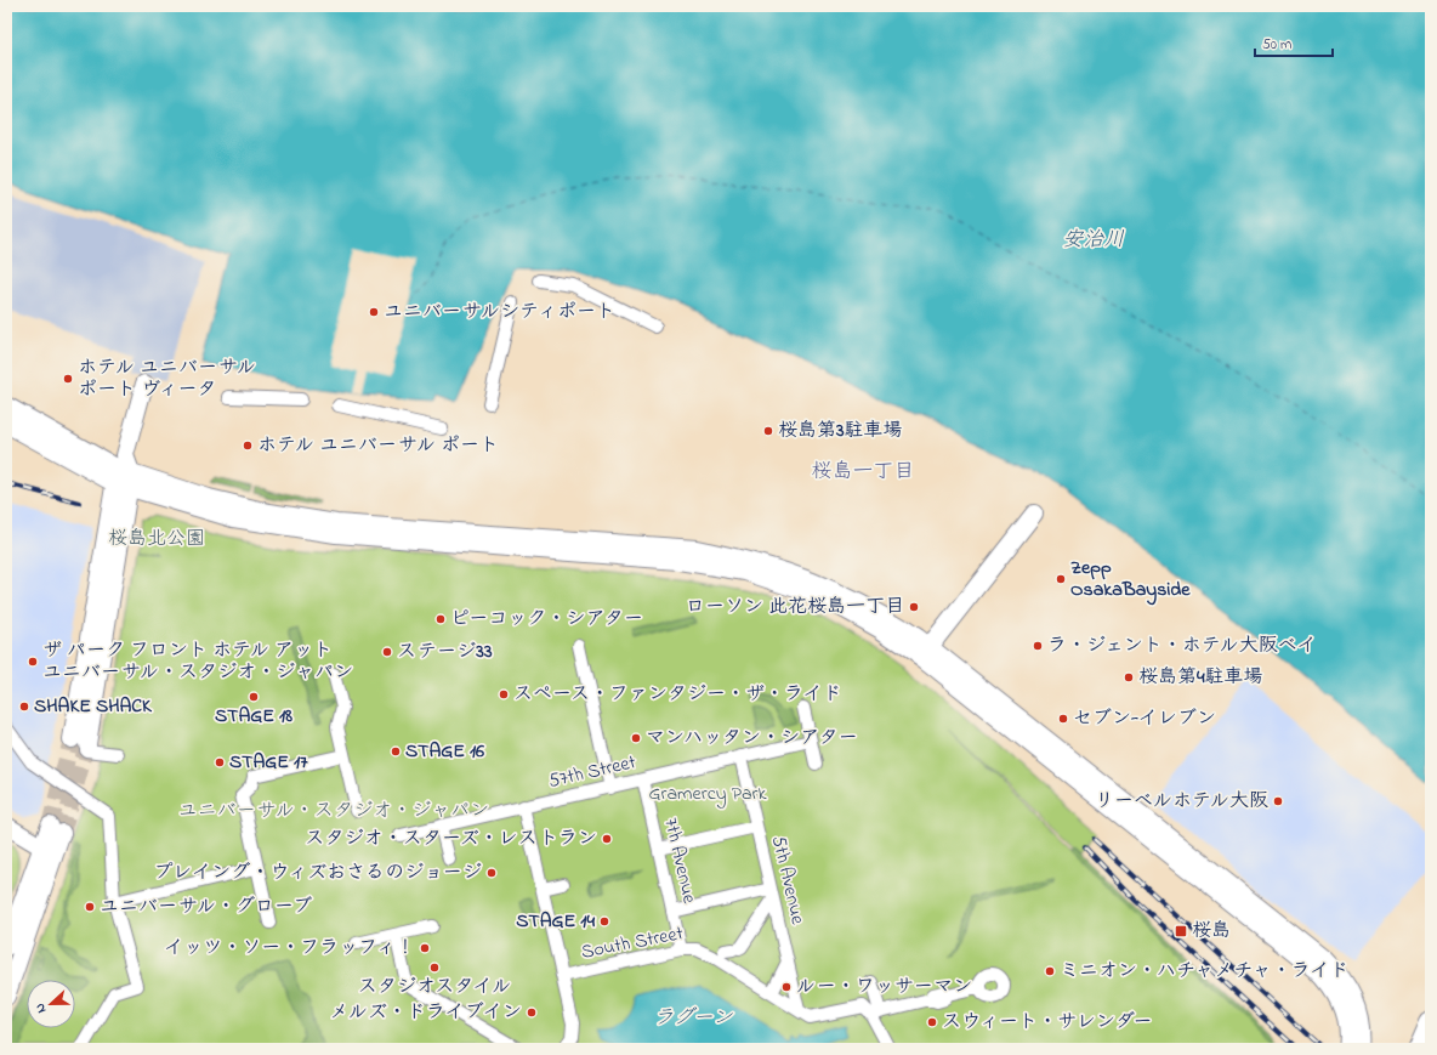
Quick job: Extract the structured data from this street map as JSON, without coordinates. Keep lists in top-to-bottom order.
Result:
{
  "streets": {
    "street": [
      "57th Street",
      "7th Avenue",
      "5th Avenue",
      "South Street"
    ]
  },
  "crossings": [
    ["57th Street", "7th Avenue"],
    ["57th Street", "5th Avenue"],
    ["7th Avenue", "South Street"],
    ["5th Avenue", "South Street"]
  ],
  "districts": ["桜島一丁目"],
  "water": ["安治川", "ラグーン"],
  "parks": ["桜島北公園", "Gramercy Park", "ユニバーサル・スタジオ・ジャパン"],
  "places": {
    "other": [
      "ユニバーサルシティポート",
      "ホテル ユニバーサル ポート ヴィータ",
      "桜島第3駐車場",
      "ホテル ユニバーサル ポート",
      "Zepp OsakaBayside",
      "ローソン 此花桜島一丁目",
      "ピーコック・シアター",
      "ラ・ジェント・ホテル大阪ベイ",
      "ステージ33",
      "ザ パーク フロント ホテル アット ユニバーサル・スタジオ・ジャパン",
      "桜島第4駐車場",
      "スペース・ファンタジー・ザ・ライド",
      "STAGE 18",
      "SHAKE SHACK",
      "セブン-イレブン",
      "マンハッタン・シアター",
      "STAGE 16",
      "STAGE 17",
      "リーベルホテル大阪",
      "スタジオ・スターズ・レストラン",
      "プレイング・ウィズおさるのジョージ",
      "ユニバーサル・グローブ",
      "STAGE 14",
      "イッツ・ソー・フラッフィ！",
      "スタジオスタイル",
      "ミニオン・ハチャメチャ・ライド",
      "ルー・ワッサーマン",
      "メルズ・ドライブイン",
      "スウィート・サレンダー"
    ],
    "transit": ["桜島"]
  },
  "scale_bar": "50 m",
  "north": "left"
}
